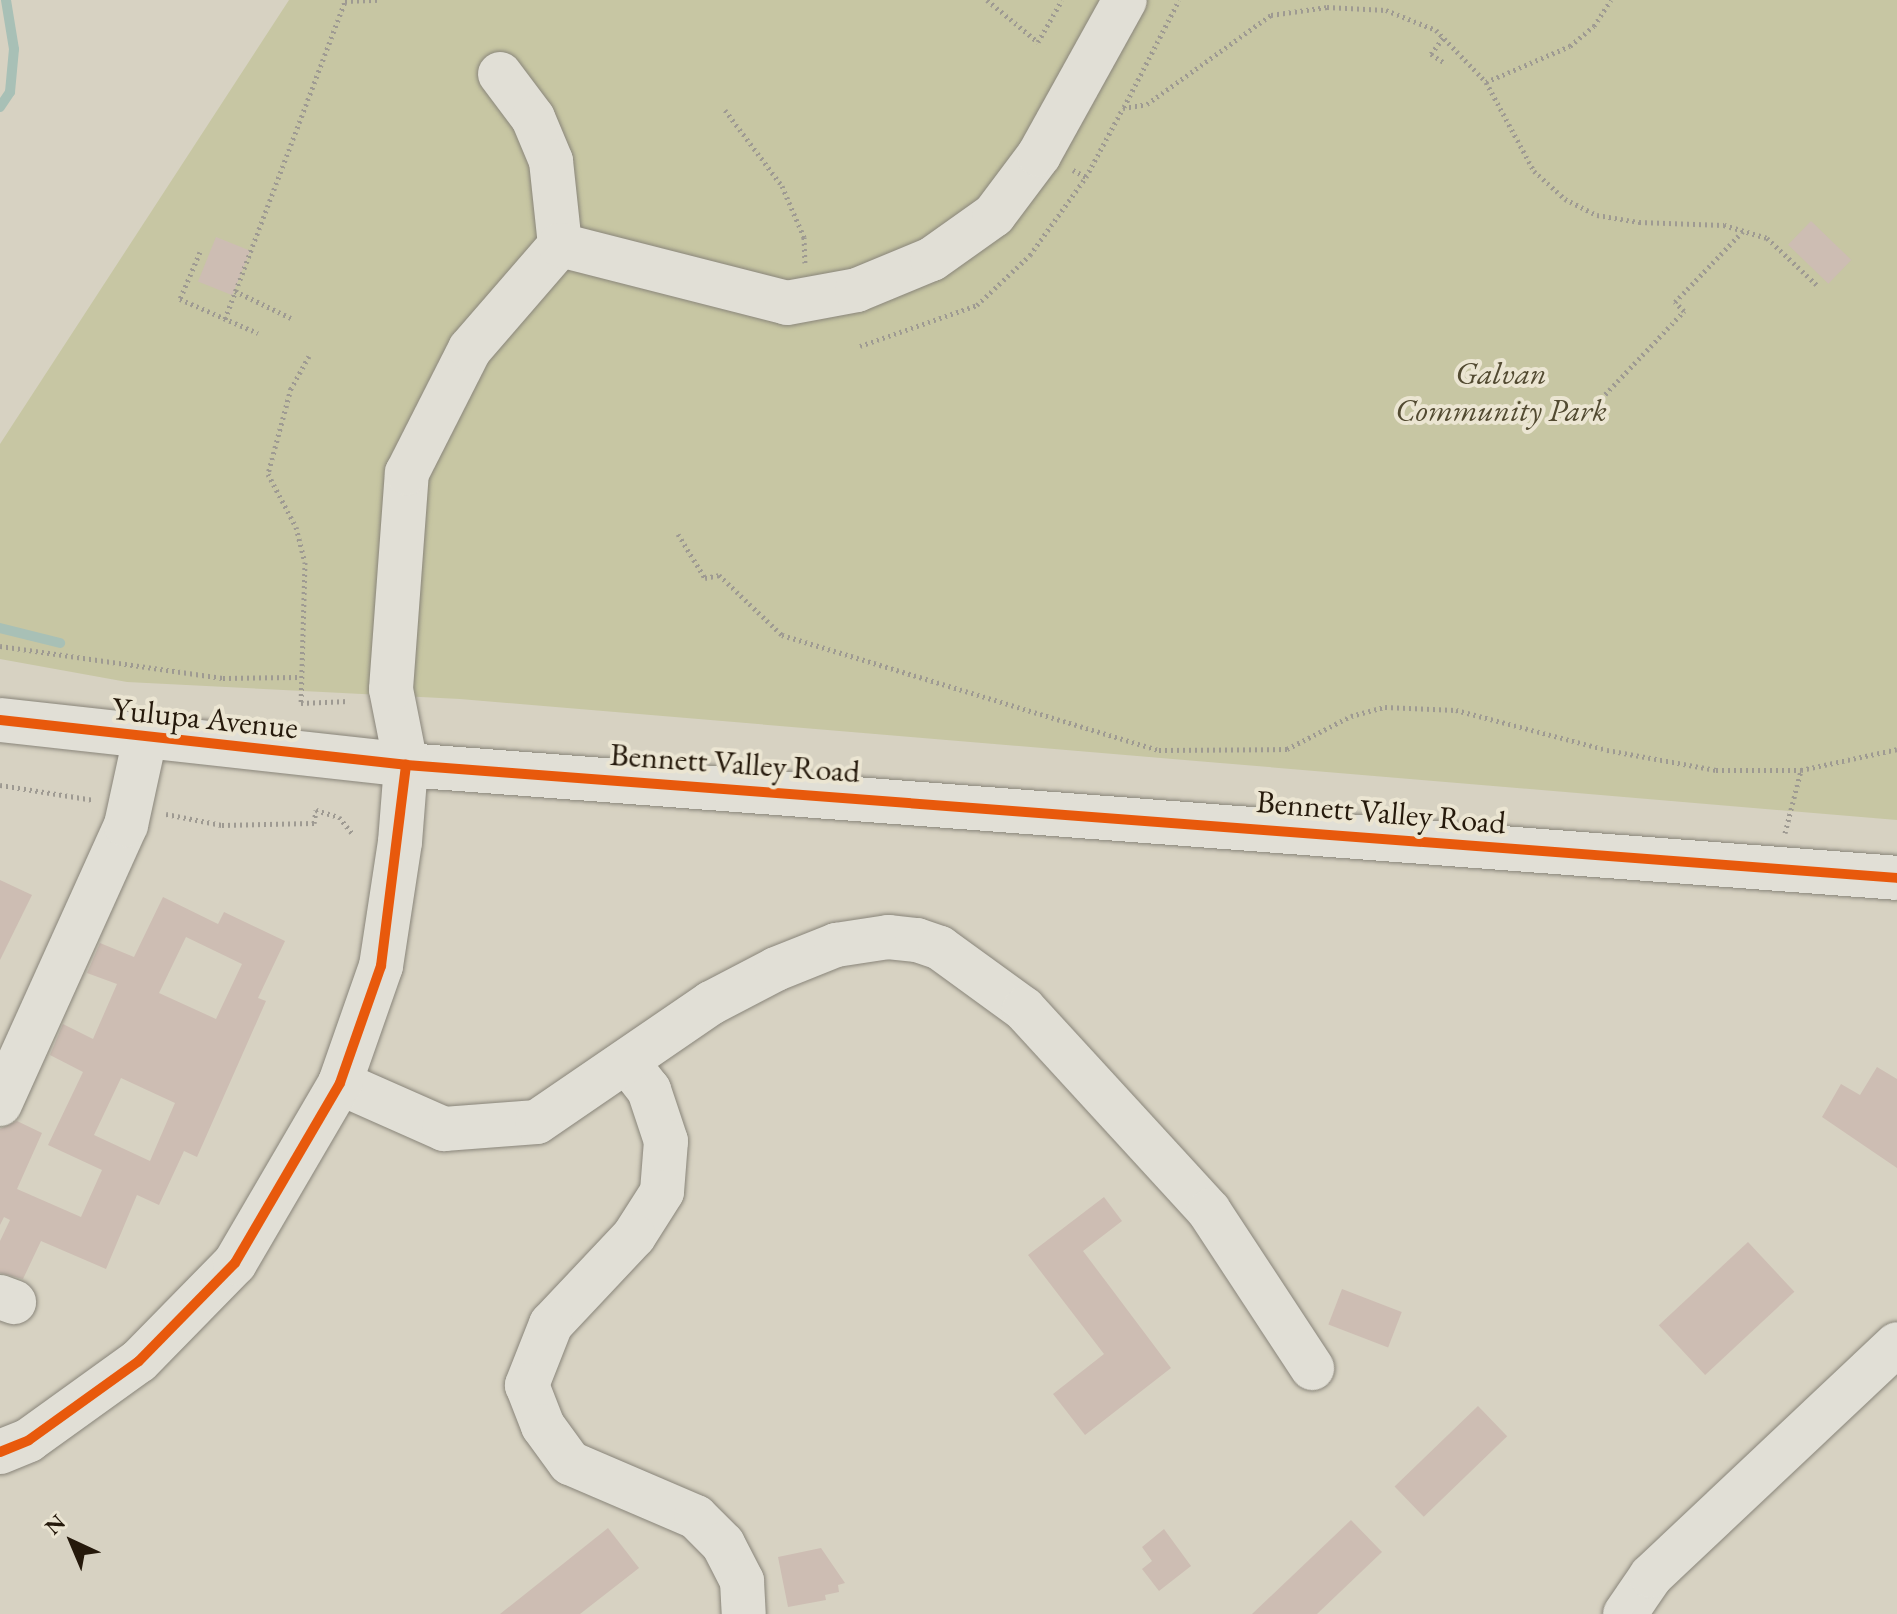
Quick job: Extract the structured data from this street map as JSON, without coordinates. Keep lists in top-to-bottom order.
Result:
{
  "streets": {
    "street": ["Yulupa Avenue", "Bennett Valley Road"]
  },
  "crossings": [
    ["Yulupa Avenue", "Bennett Valley Road"]
  ],
  "parks": ["Galvan Community Park"],
  "north": "top left"
}
